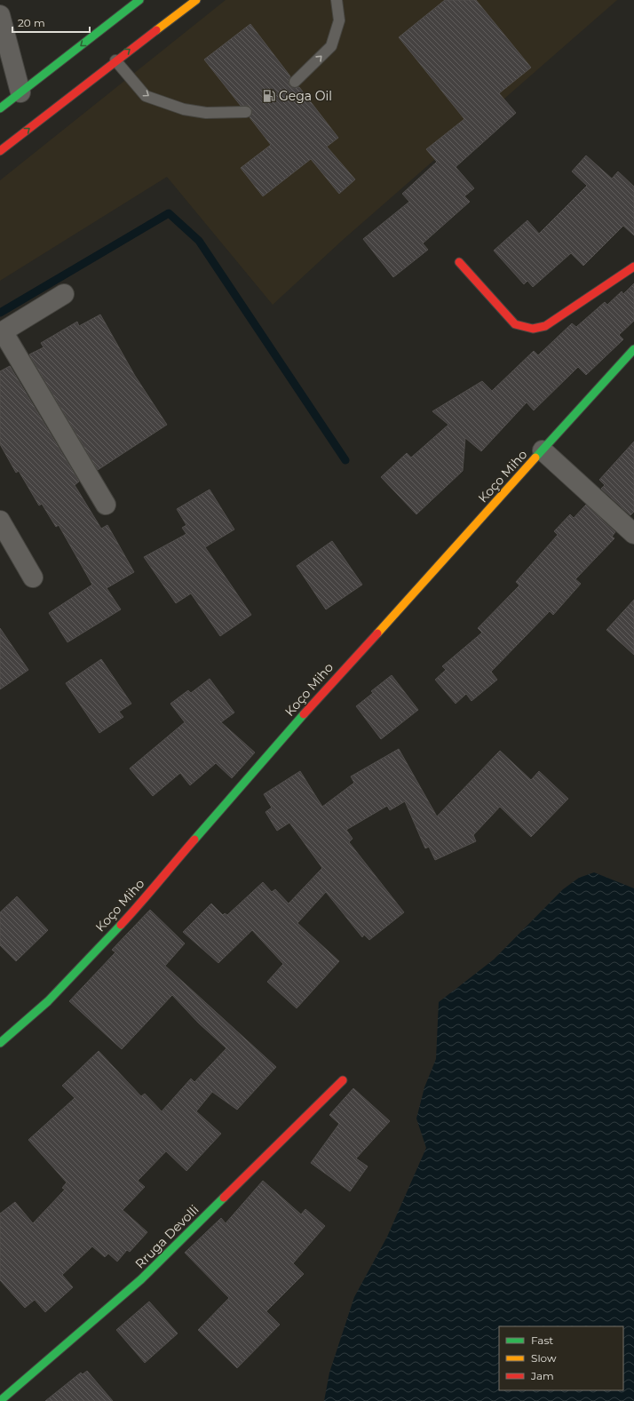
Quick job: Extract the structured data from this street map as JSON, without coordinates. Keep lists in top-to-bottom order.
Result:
{
  "streets": {
    "main road": ["Koço Miho", "Rruga Devolli"]
  },
  "places": {
    "fuel station": ["Gega Oil"]
  },
  "legend": ["Fast", "Slow", "Jam"],
  "scale_bar": "20 m"
}
